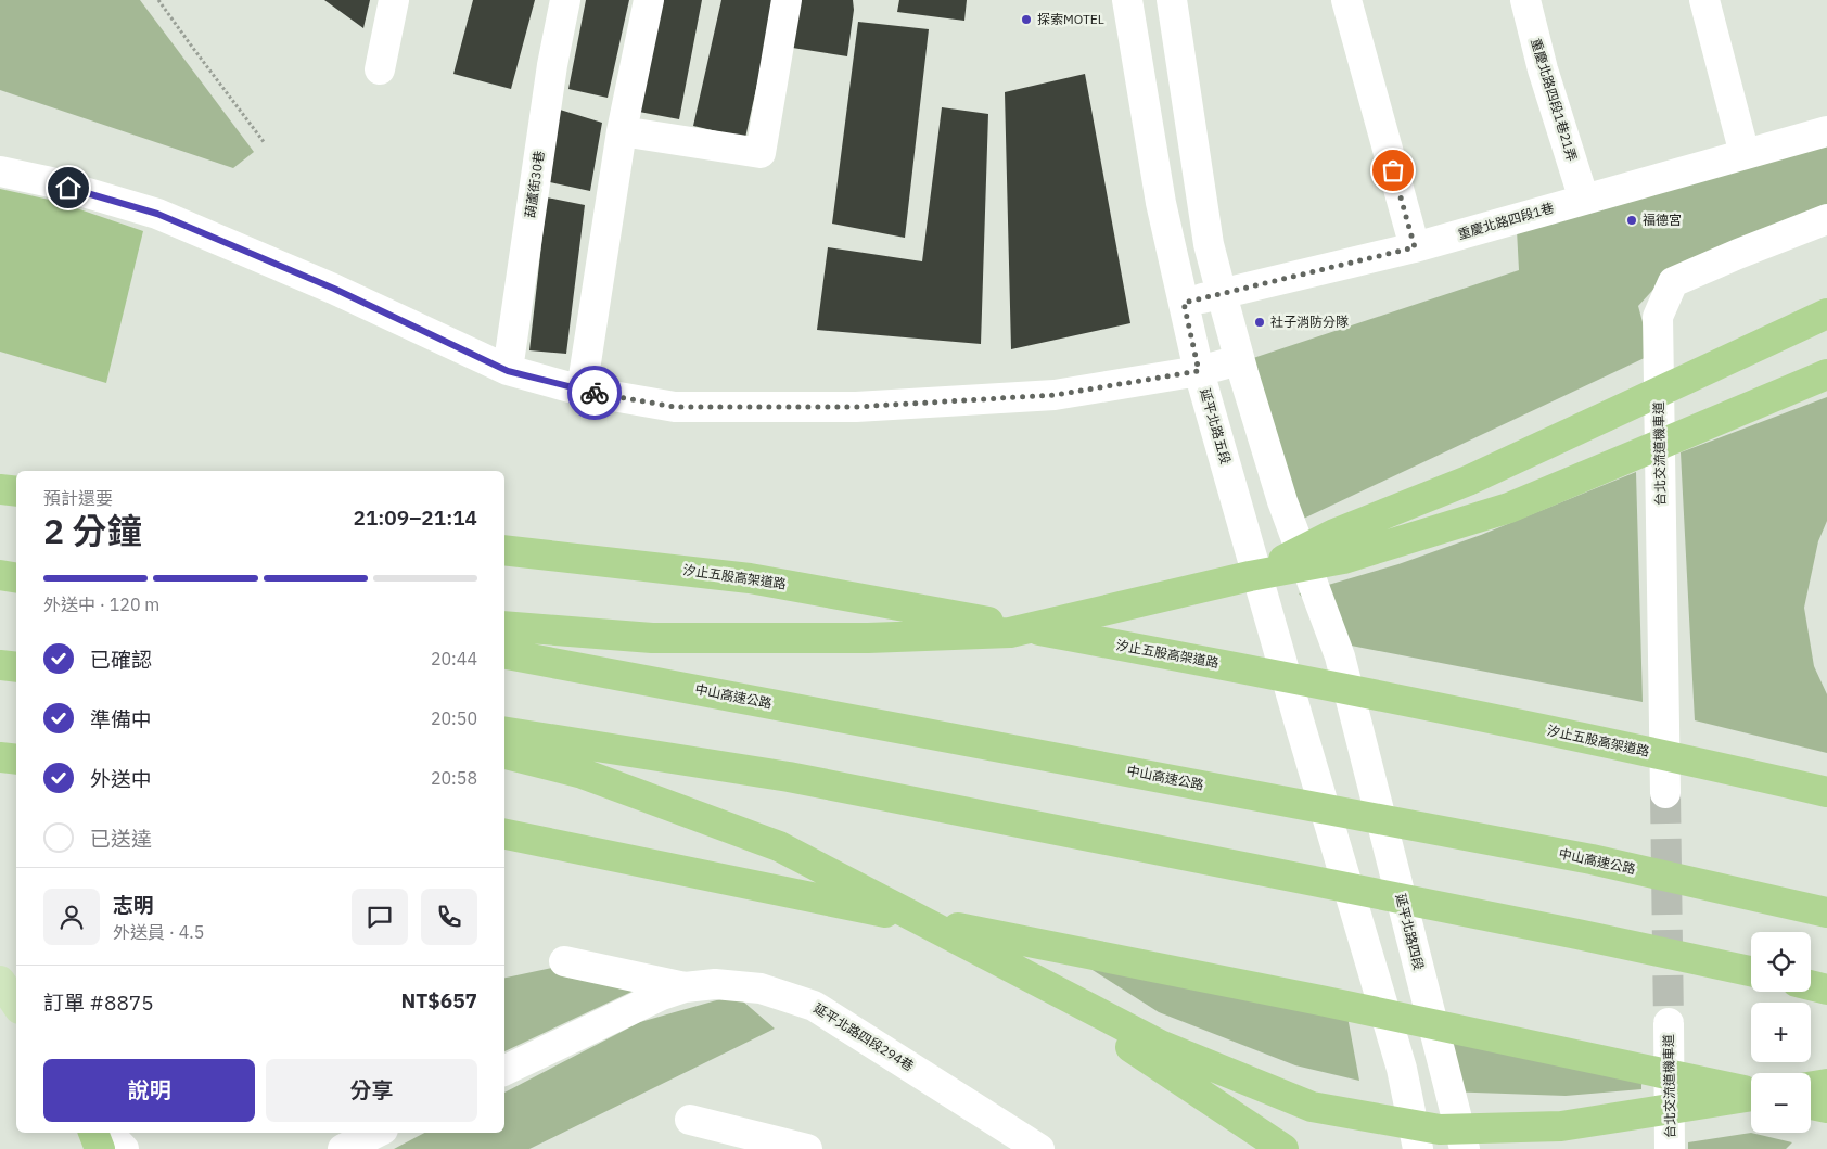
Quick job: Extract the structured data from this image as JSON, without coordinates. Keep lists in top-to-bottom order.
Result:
{
  "streets": {
    "highway": ["汐止五股高架道路", "中山高速公路"],
    "street": [
      "重慶北路四段1巷21弄",
      "葫蘆街30巷",
      "重慶北路四段1巷",
      "延平北路五段",
      "台北交流道機車道",
      "延平北路四段",
      "延平北路四段294巷"
    ]
  },
  "crossings": [
    ["重慶北路四段1巷21弄", "重慶北路四段1巷"],
    ["重慶北路四段1巷", "延平北路五段"],
    ["重慶北路四段1巷", "延平北路四段"]
  ],
  "places": ["探索MOTEL", "福德宮", "社子消防分隊"],
  "page": {
    "heading": ["2 分鐘", "預計還要", "21:09–21:14"],
    "panel": [
      "志明",
      "外送員 · 4.5",
      "訂單 #8875",
      "NT$657"
    ],
    "bar": "外送中 · 120 m",
    "list": [
      ["已確認", "20:44"],
      ["準備中", "20:50"],
      ["外送中", "20:58"],
      "已送達"
    ],
    "map_buttons": ["+", "−"],
    "buttons": ["說明", "分享"]
  }
}
